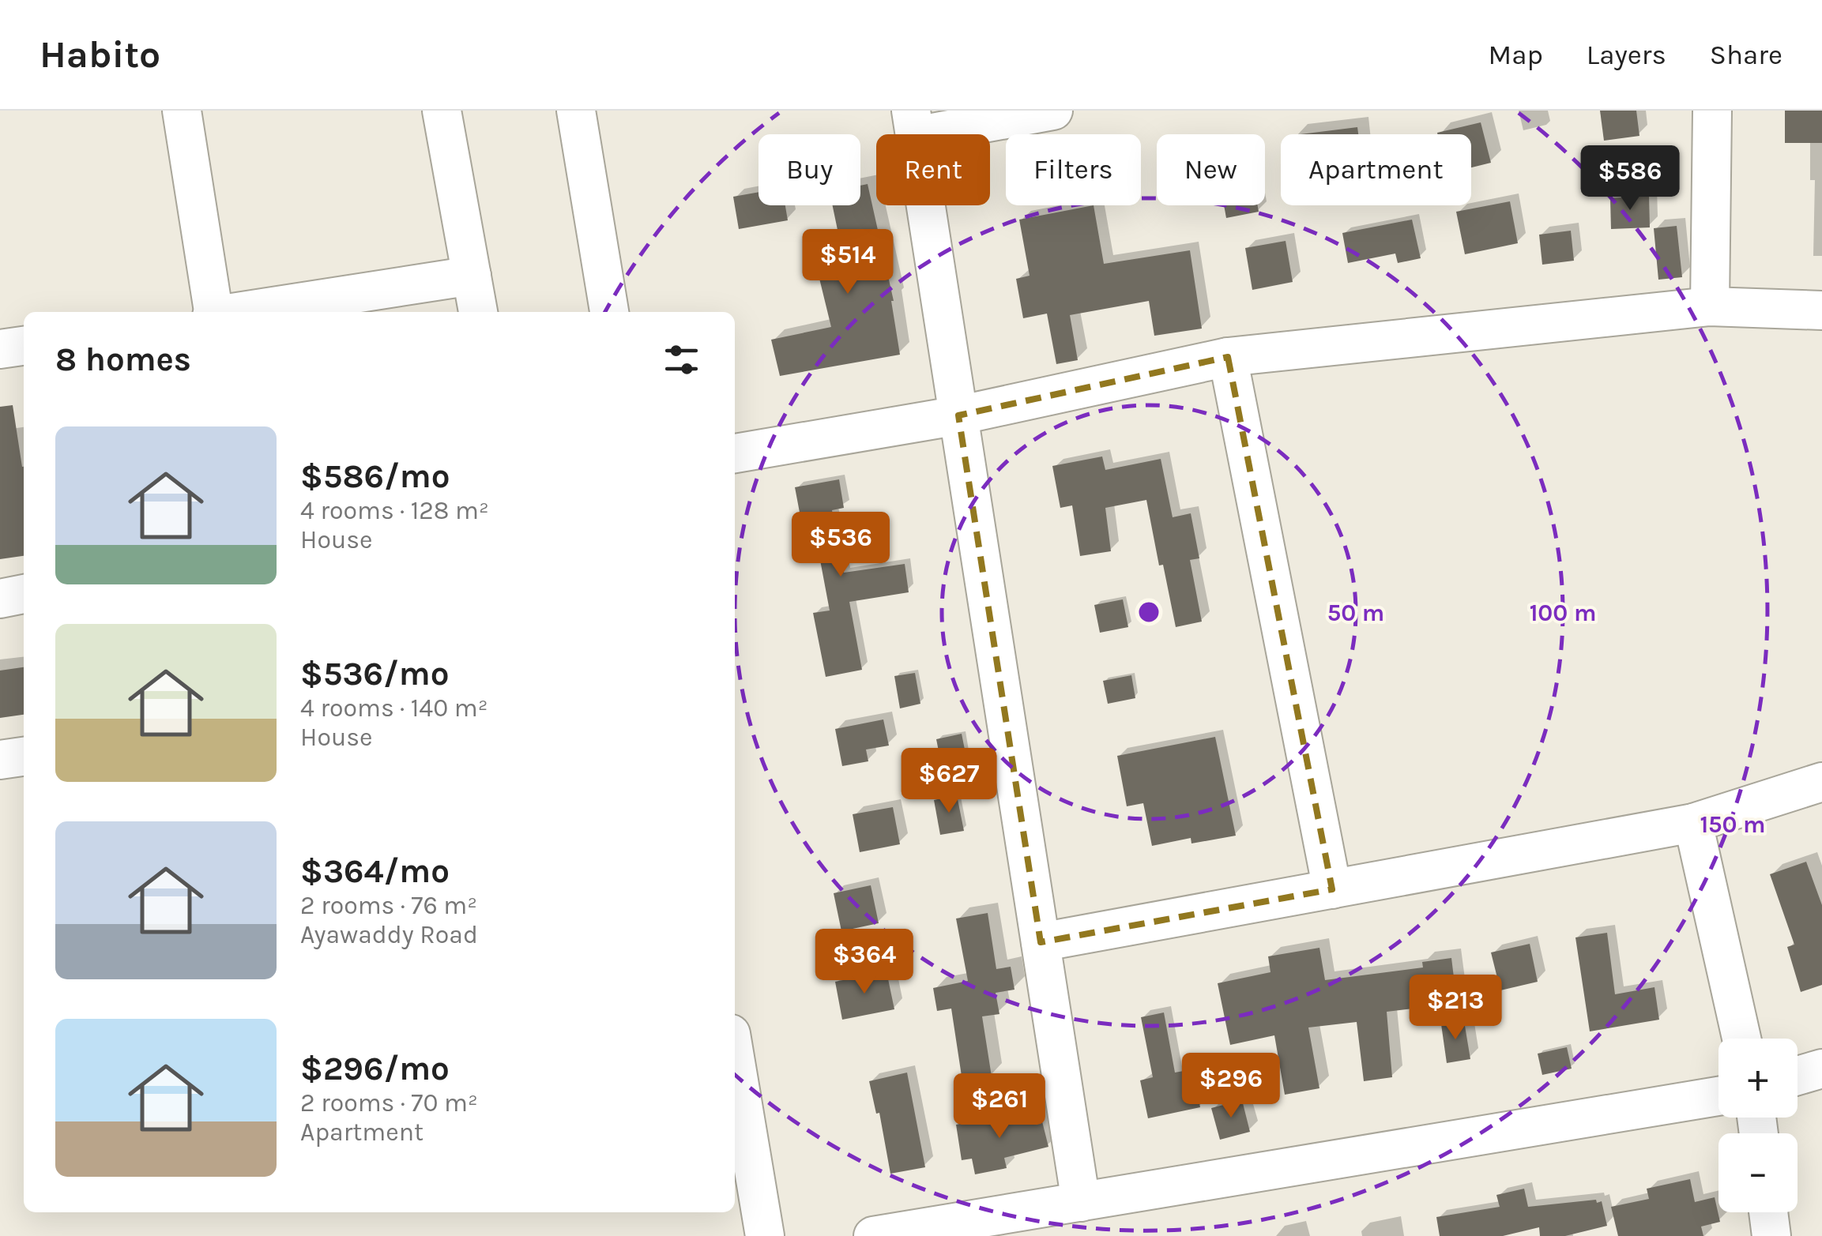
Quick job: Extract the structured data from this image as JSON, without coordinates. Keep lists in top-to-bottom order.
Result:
{
  "page": {
    "header": "Habito",
    "nav": ["Map", "Layers", "Share"],
    "chip": [
      "Buy",
      "Rent",
      "Filters",
      "New",
      "Apartment"
    ],
    "price": [
      "$586",
      "$514",
      "$536",
      "$627",
      "$364",
      "$213",
      "$296",
      "$261"
    ],
    "heading": "8 homes",
    "list": [
      {
        "name": "$586/mo",
        "note": "4 rooms · 128 m² · House"
      },
      {
        "name": "$536/mo",
        "note": "4 rooms · 140 m² · House"
      },
      {
        "name": "$364/mo",
        "note": "2 rooms · 76 m² · Ayawaddy Road"
      },
      {
        "name": "$296/mo",
        "note": "2 rooms · 70 m² · Apartment"
      }
    ],
    "map_buttons": ["+", "−"]
  },
  "rings": ["50 m", "100 m", "150 m"]
}
